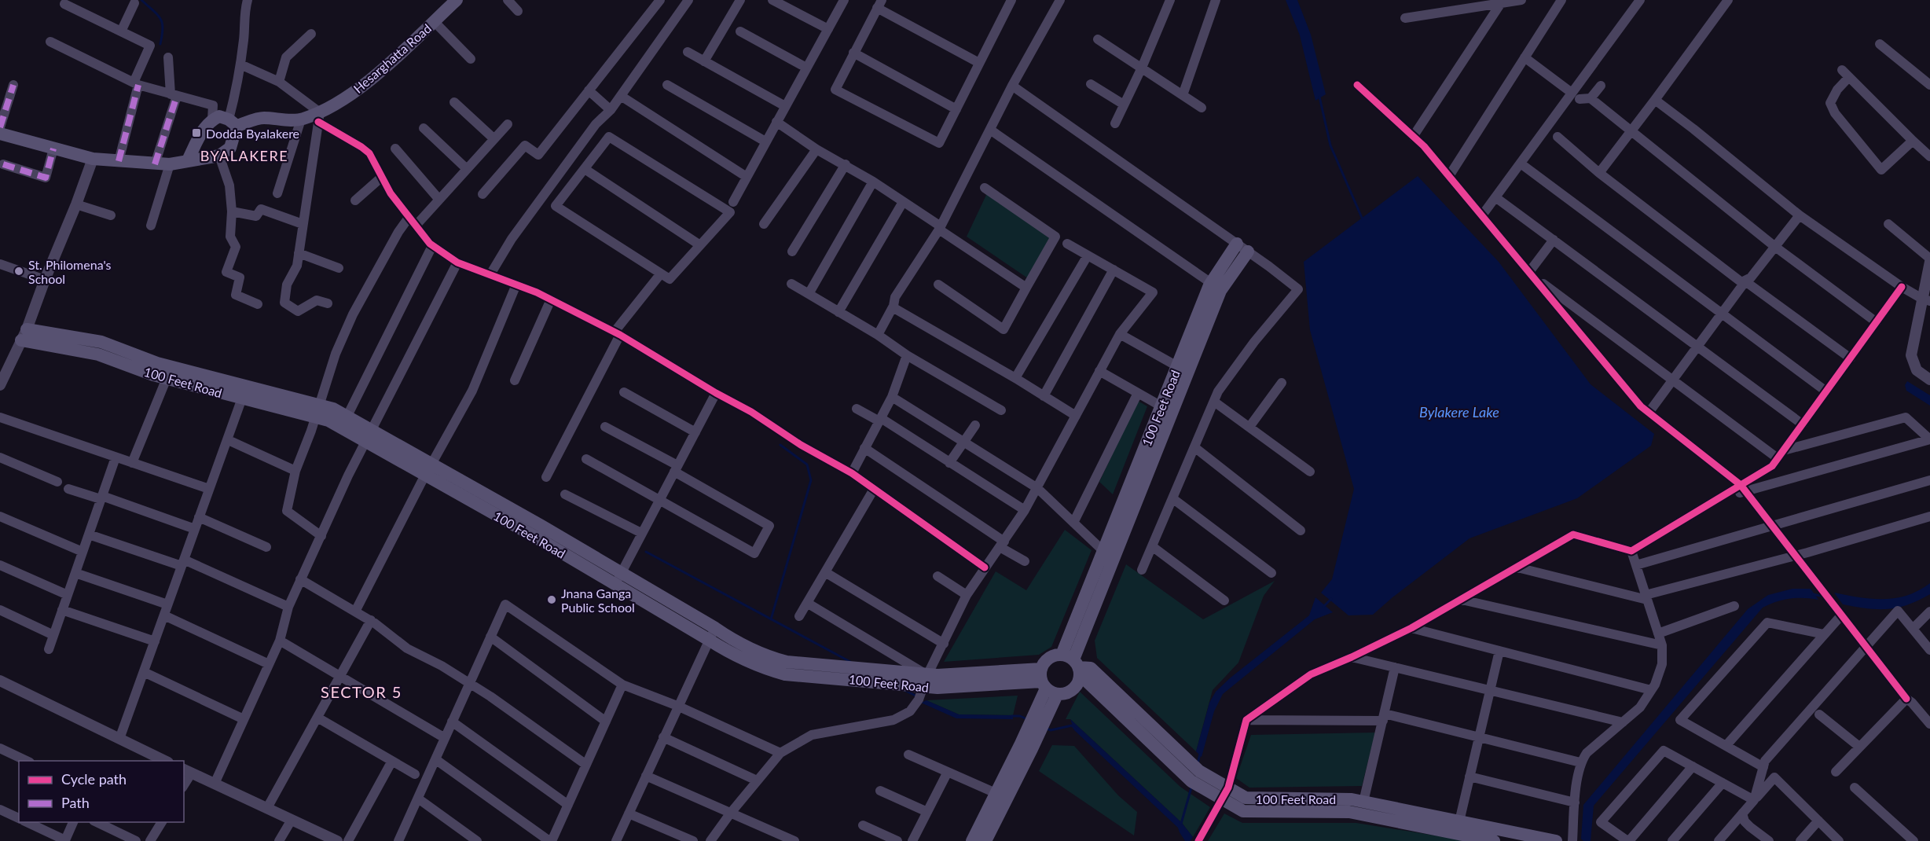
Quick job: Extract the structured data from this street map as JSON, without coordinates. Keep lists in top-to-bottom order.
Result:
{
  "streets": {
    "main road": ["Hesarghatta Road", "100 Feet Road"]
  },
  "districts": ["BYALAKERE", "SECTOR 5"],
  "water": ["Bylakere Lake"],
  "places": {
    "transit": ["Dodda Byalakere"],
    "other": ["St. Philomena's School", "Jnana Ganga Public School"]
  },
  "legend": ["Cycle path", "Path"]
}
